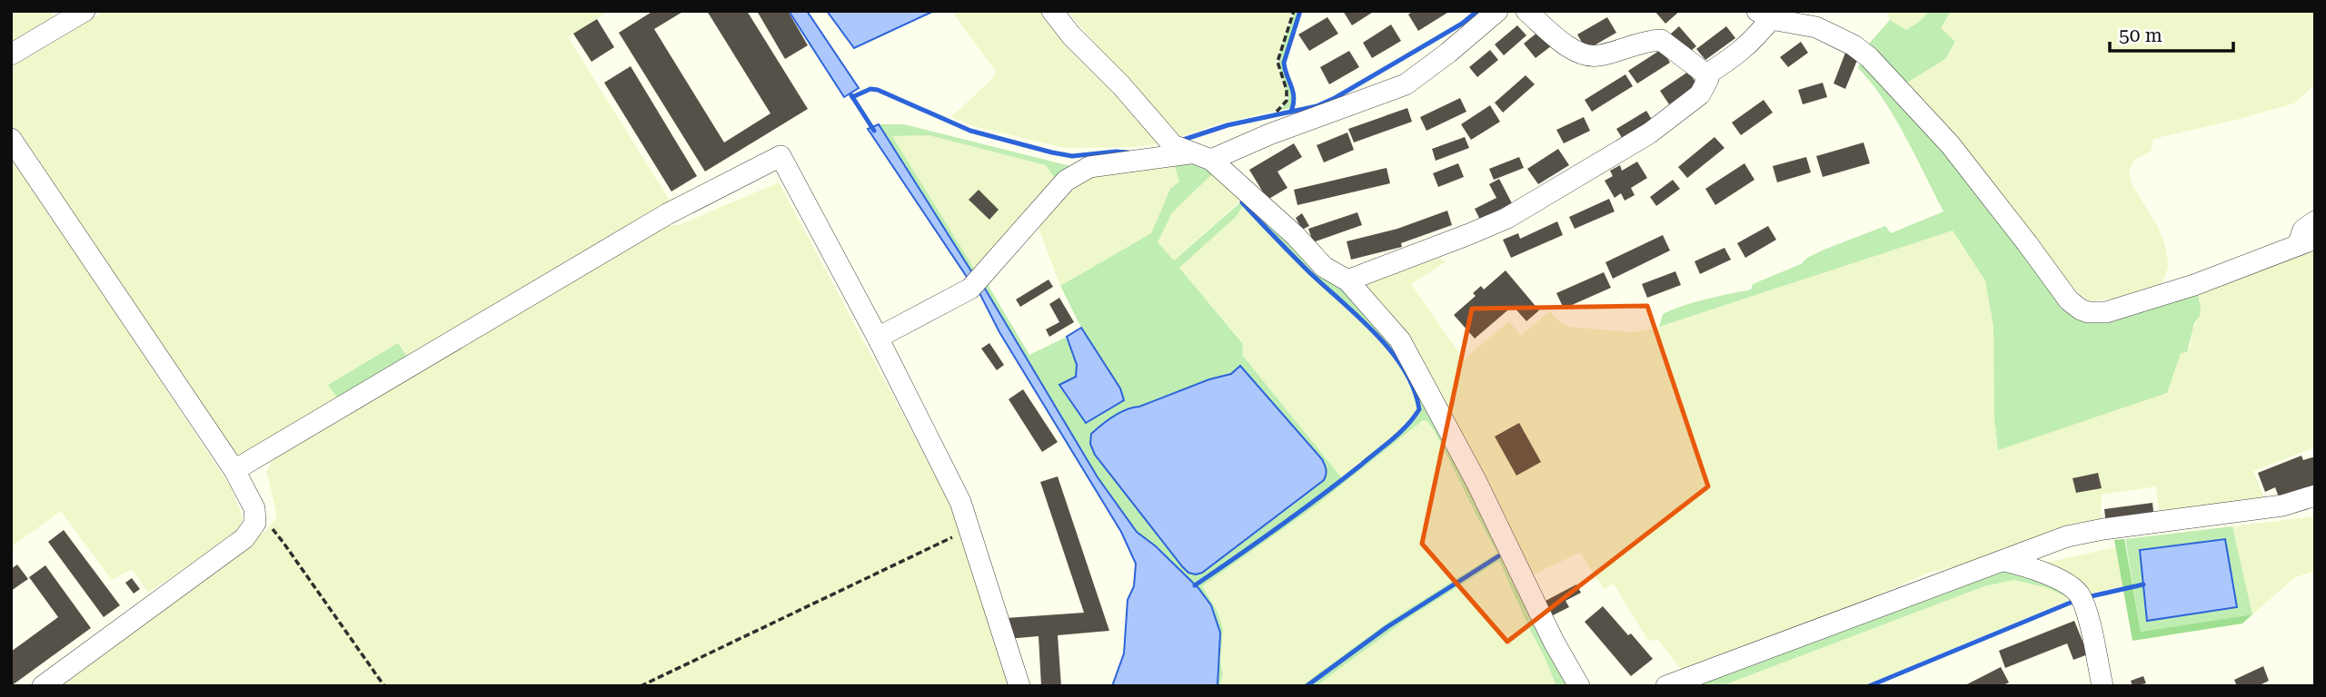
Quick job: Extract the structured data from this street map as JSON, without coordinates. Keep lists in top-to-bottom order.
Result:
{
  "scale_bar": "50 m"
}
